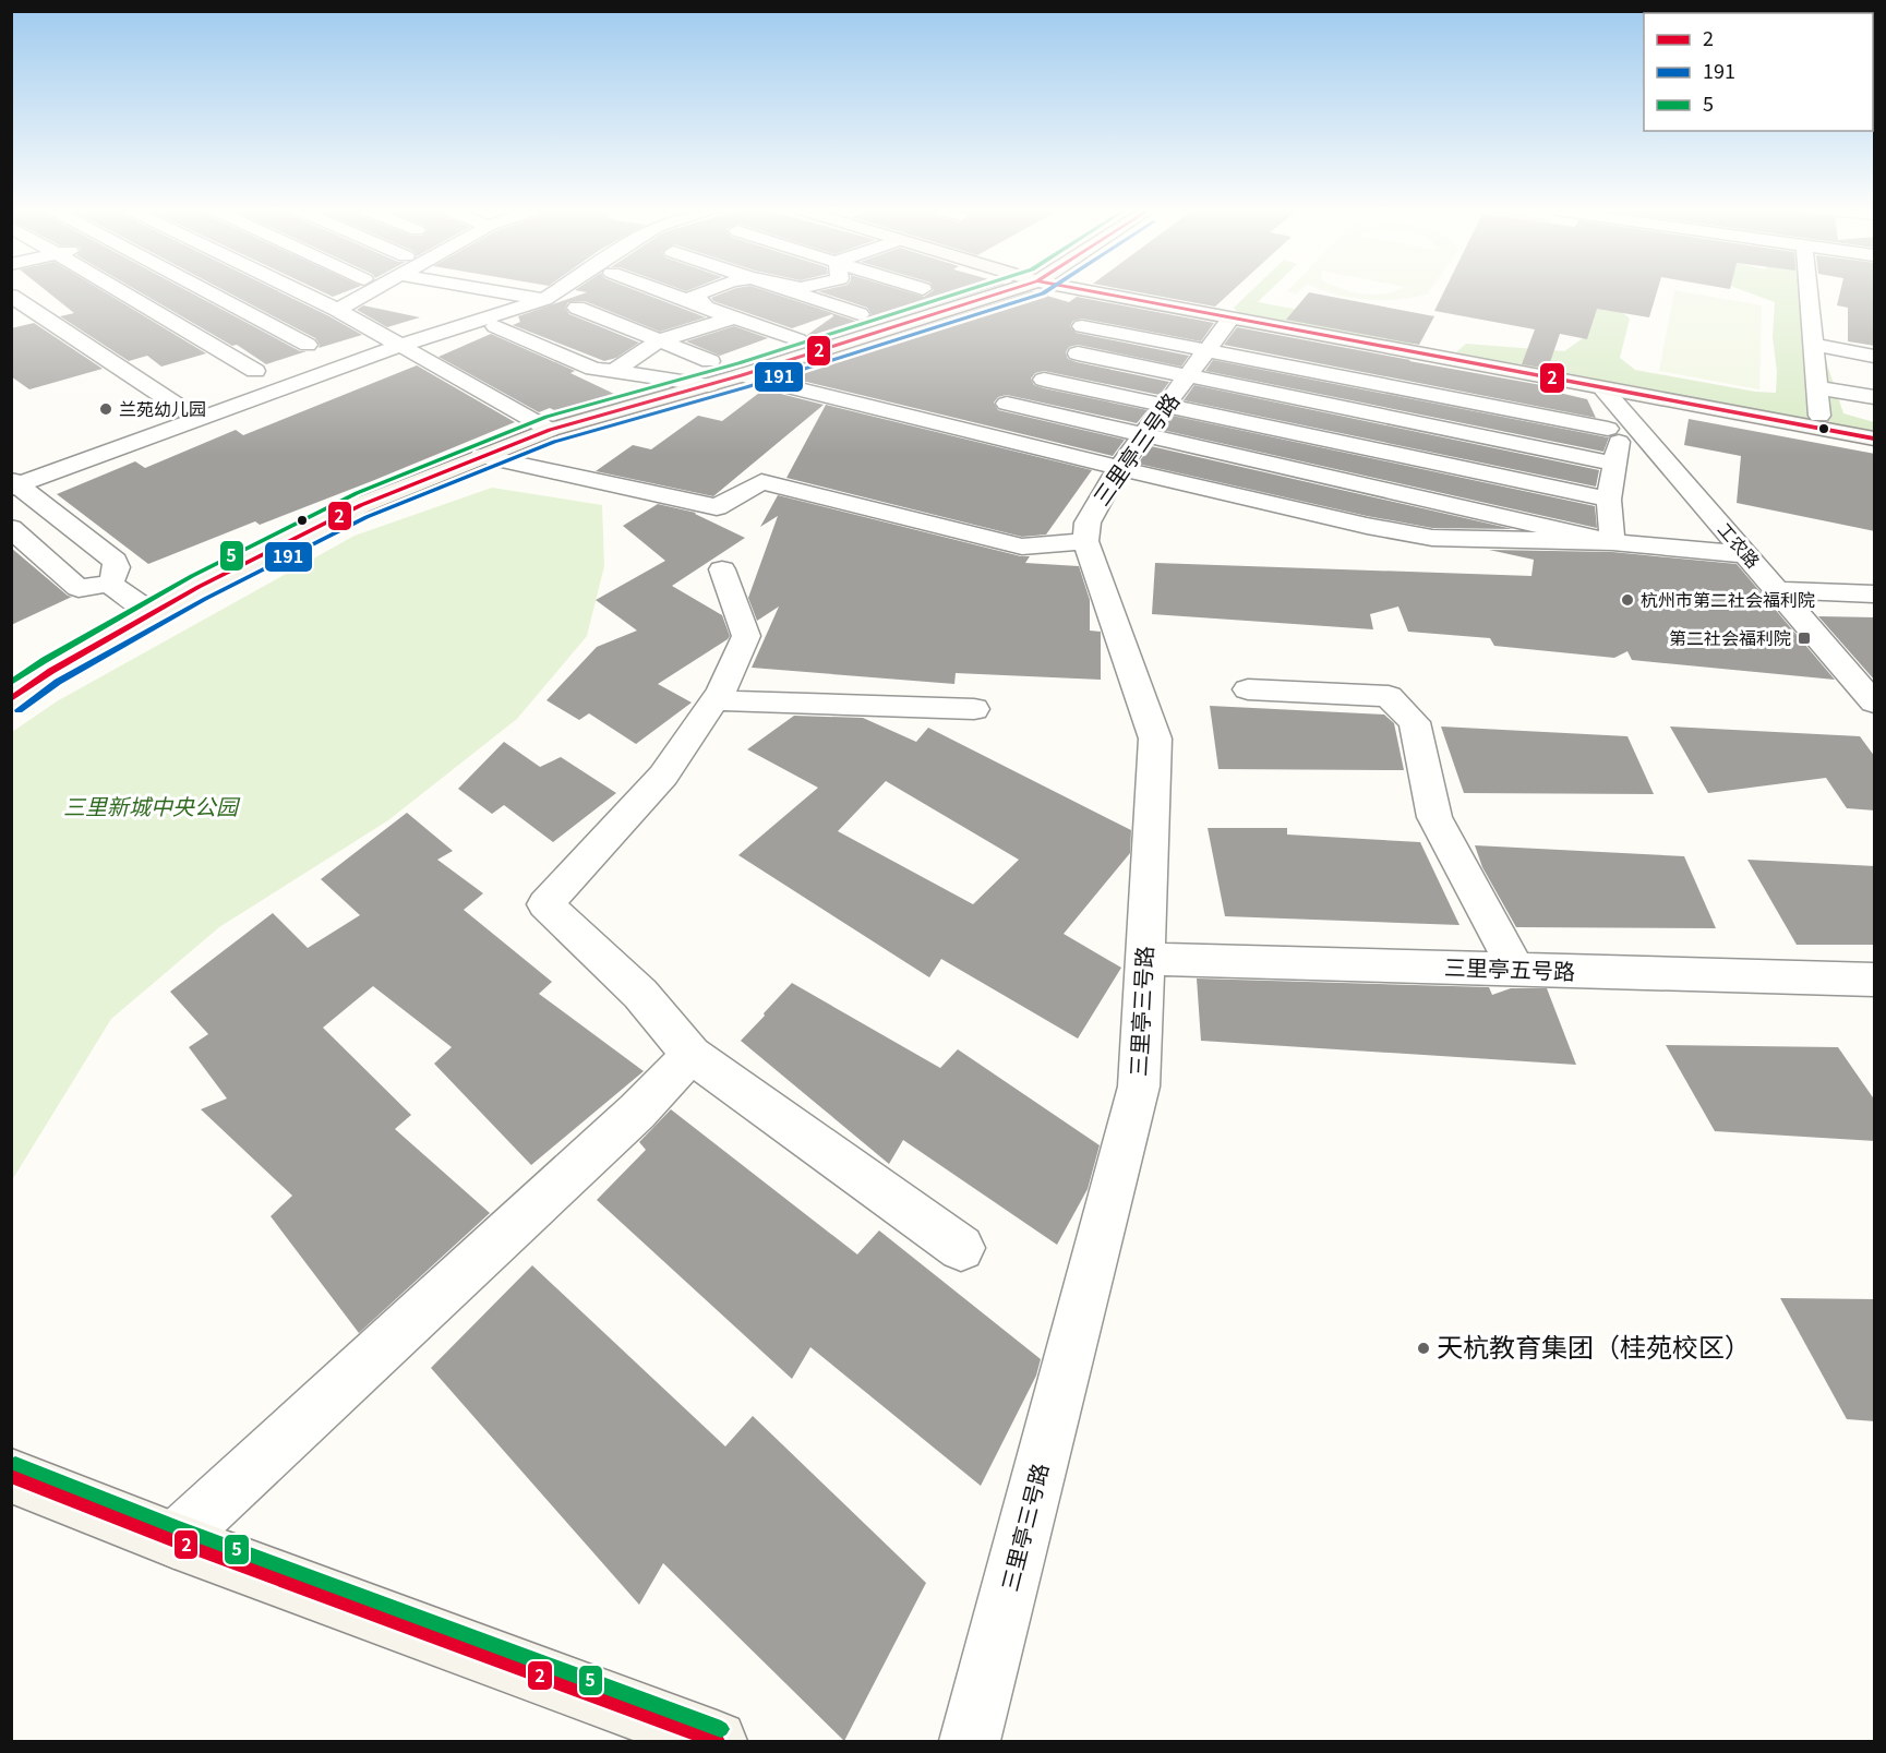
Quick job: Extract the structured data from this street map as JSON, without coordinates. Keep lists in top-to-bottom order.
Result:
{
  "streets": {
    "street": ["三里亭三号路", "工农路", "三里亭五号路"]
  },
  "crossings": [
    ["三里亭三号路", "三里亭五号路"]
  ],
  "parks": ["三里新城中央公园"],
  "places": {
    "other": ["兰苑幼儿园", "杭州市第二社会福利院", "天杭教育集团（桂苑校区）"],
    "transit": ["第二社会福利院"]
  },
  "lines": ["transit line 2", "transit line 191", "transit line 5"],
  "legend": ["2", "191", "5"]
}
